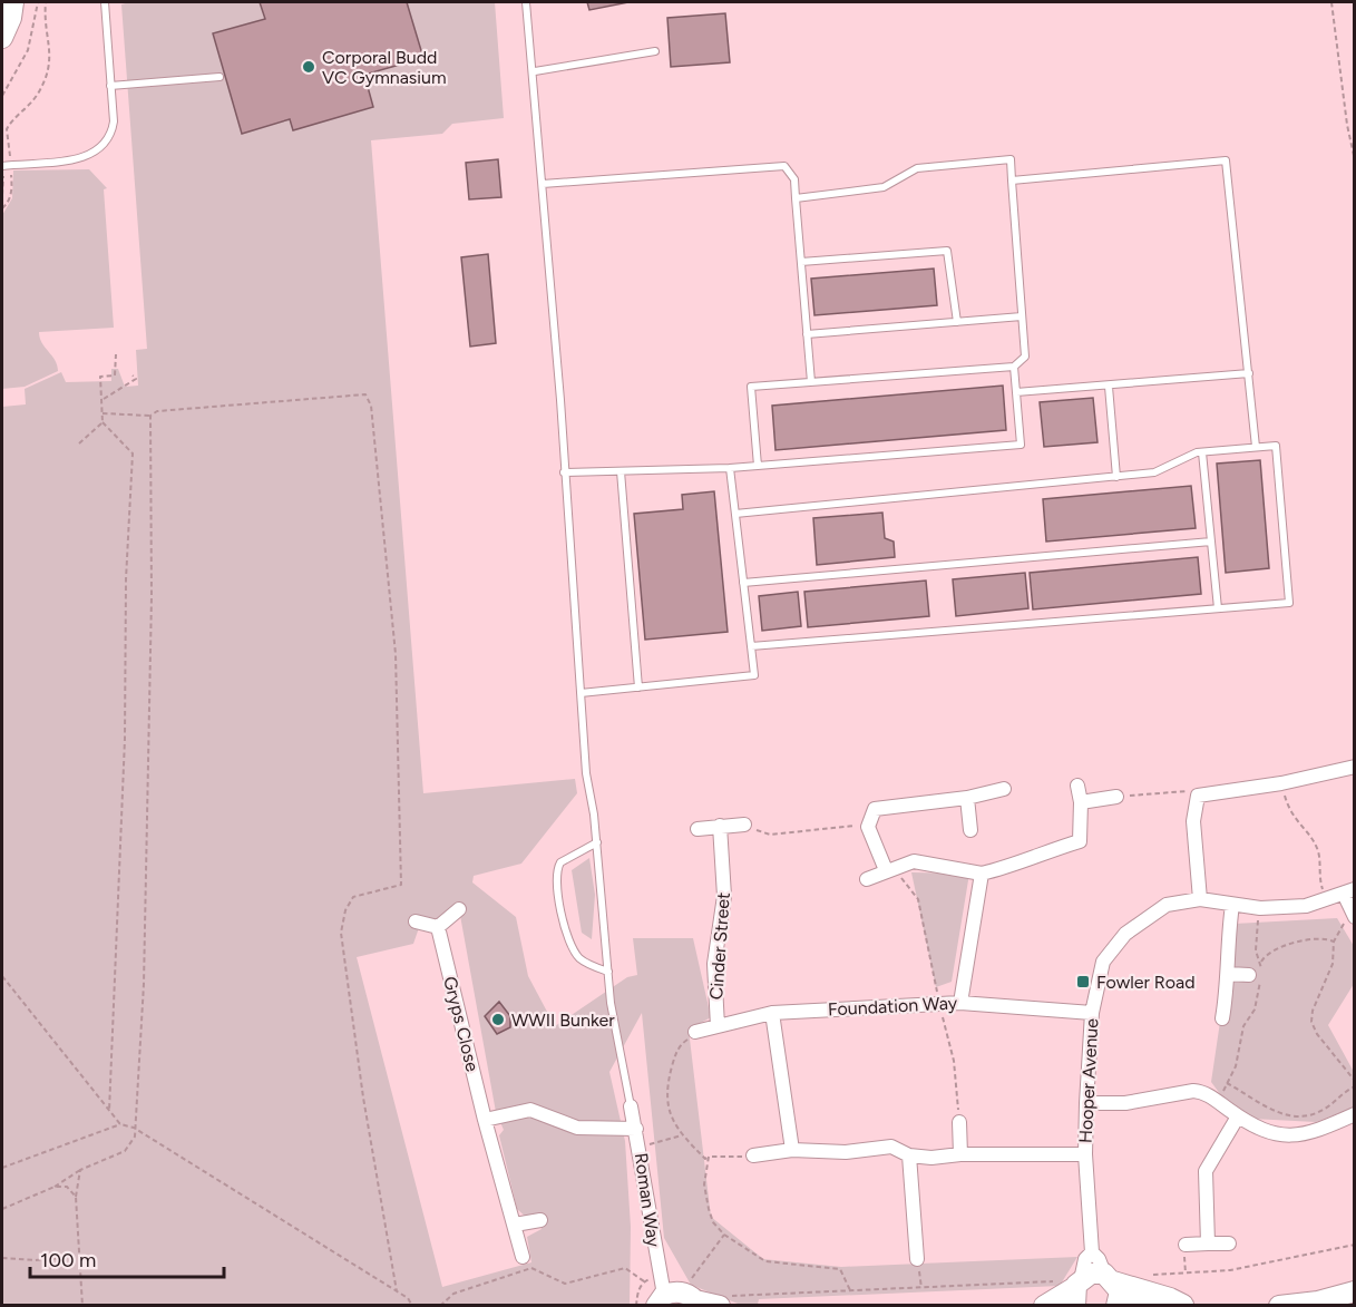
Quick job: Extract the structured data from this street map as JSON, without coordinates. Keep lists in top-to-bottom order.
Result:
{
  "streets": {
    "street": [
      "Cinder Street",
      "Foundation Way",
      "Gryps Close",
      "Hooper Avenue",
      "Roman Way"
    ]
  },
  "crossings": [
    ["Cinder Street", "Foundation Way"],
    ["Foundation Way", "Hooper Avenue"]
  ],
  "places": {
    "other": ["Corporal Budd VC Gymnasium", "WWII Bunker"],
    "transit": ["Fowler Road"]
  },
  "scale_bar": "100 m"
}
